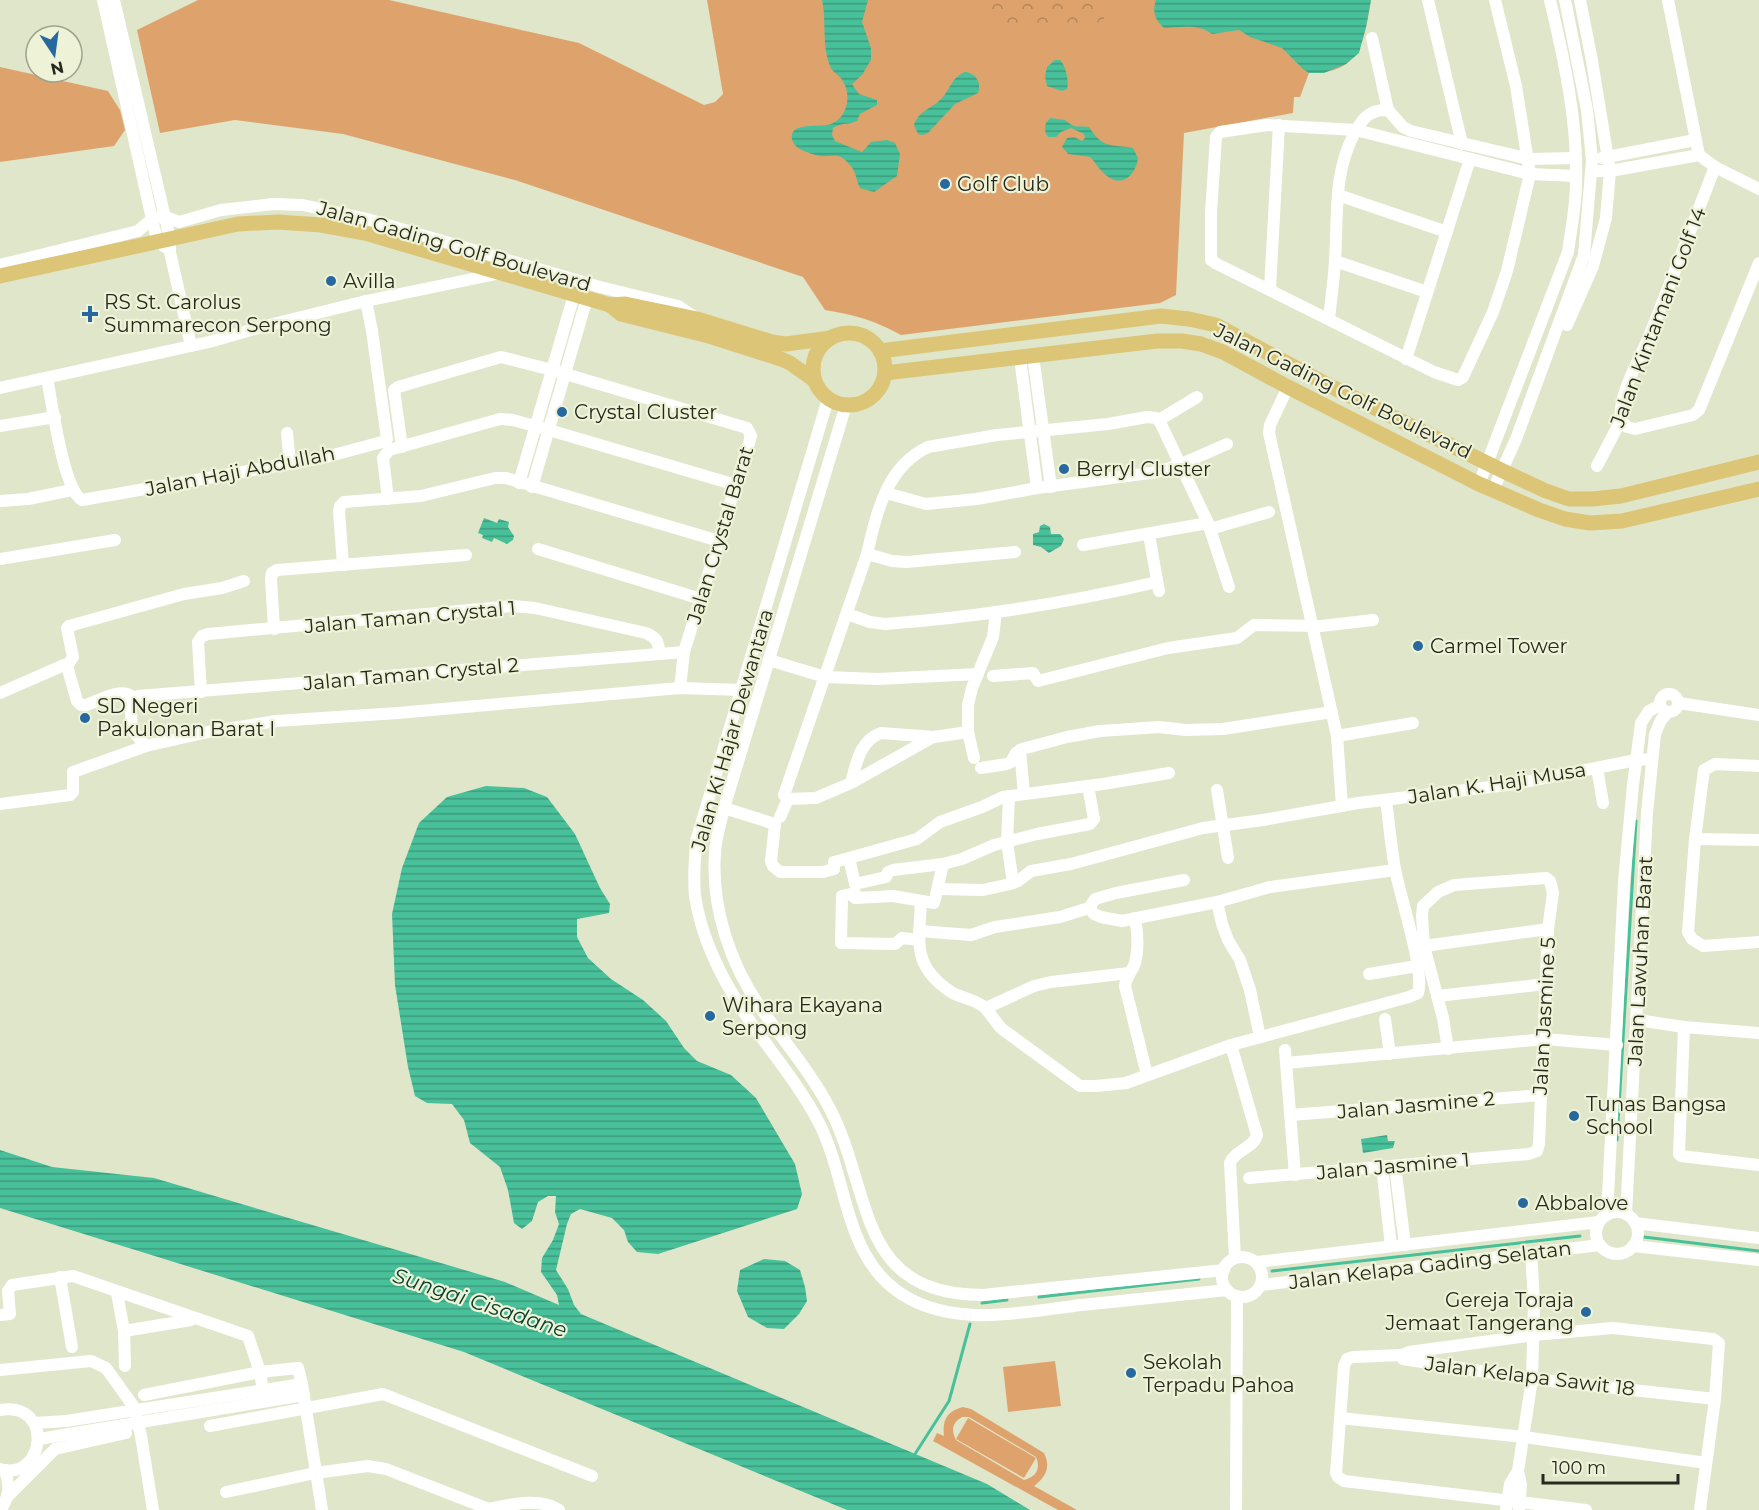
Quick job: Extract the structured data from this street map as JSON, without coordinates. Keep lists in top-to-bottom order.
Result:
{
  "streets": {
    "main road": ["Jalan Gading Golf Boulevard"],
    "street": [
      "Jalan Kintamani Golf 14",
      "Jalan Haji Abdullah",
      "Jalan Crystal Barat",
      "Jalan Taman Crystal 1",
      "Jalan Taman Crystal 2",
      "Jalan Ki Hajar Dewantara",
      "Jalan K. Haji Musa",
      "Jalan Lawuhan Barat",
      "Jalan Jasmine 5",
      "Jalan Jasmine 2",
      "Jalan Jasmine 1",
      "Jalan Kelapa Gading Selatan",
      "Jalan Kelapa Sawit 18"
    ]
  },
  "crossings": [
    ["Jalan Gading Golf Boulevard", "Jalan Ki Hajar Dewantara"],
    ["Jalan Crystal Barat", "Jalan Taman Crystal 2"],
    ["Jalan Taman Crystal 1", "Jalan Taman Crystal 2"],
    ["Jalan Ki Hajar Dewantara", "Jalan Kelapa Gading Selatan"],
    ["Jalan K. Haji Musa", "Jalan Lawuhan Barat"],
    ["Jalan Lawuhan Barat", "Jalan Kelapa Gading Selatan"],
    ["Jalan Jasmine 5", "Jalan Jasmine 2"],
    ["Jalan Jasmine 5", "Jalan Jasmine 1"]
  ],
  "water": ["Sungai Cisadane"],
  "places": {
    "other": [
      "Golf Club",
      "Avilla",
      "Crystal Cluster",
      "Berryl Cluster",
      "Carmel Tower",
      "SD Negeri Pakulonan Barat I",
      "Wihara Ekayana Serpong",
      "Tunas Bangsa School",
      "Abbalove",
      "Gereja Toraja Jemaat Tangerang",
      "Sekolah Terpadu Pahoa"
    ],
    "health": ["RS St. Carolus Summarecon Serpong"]
  },
  "scale_bar": "100 m",
  "north": "bottom"
}
